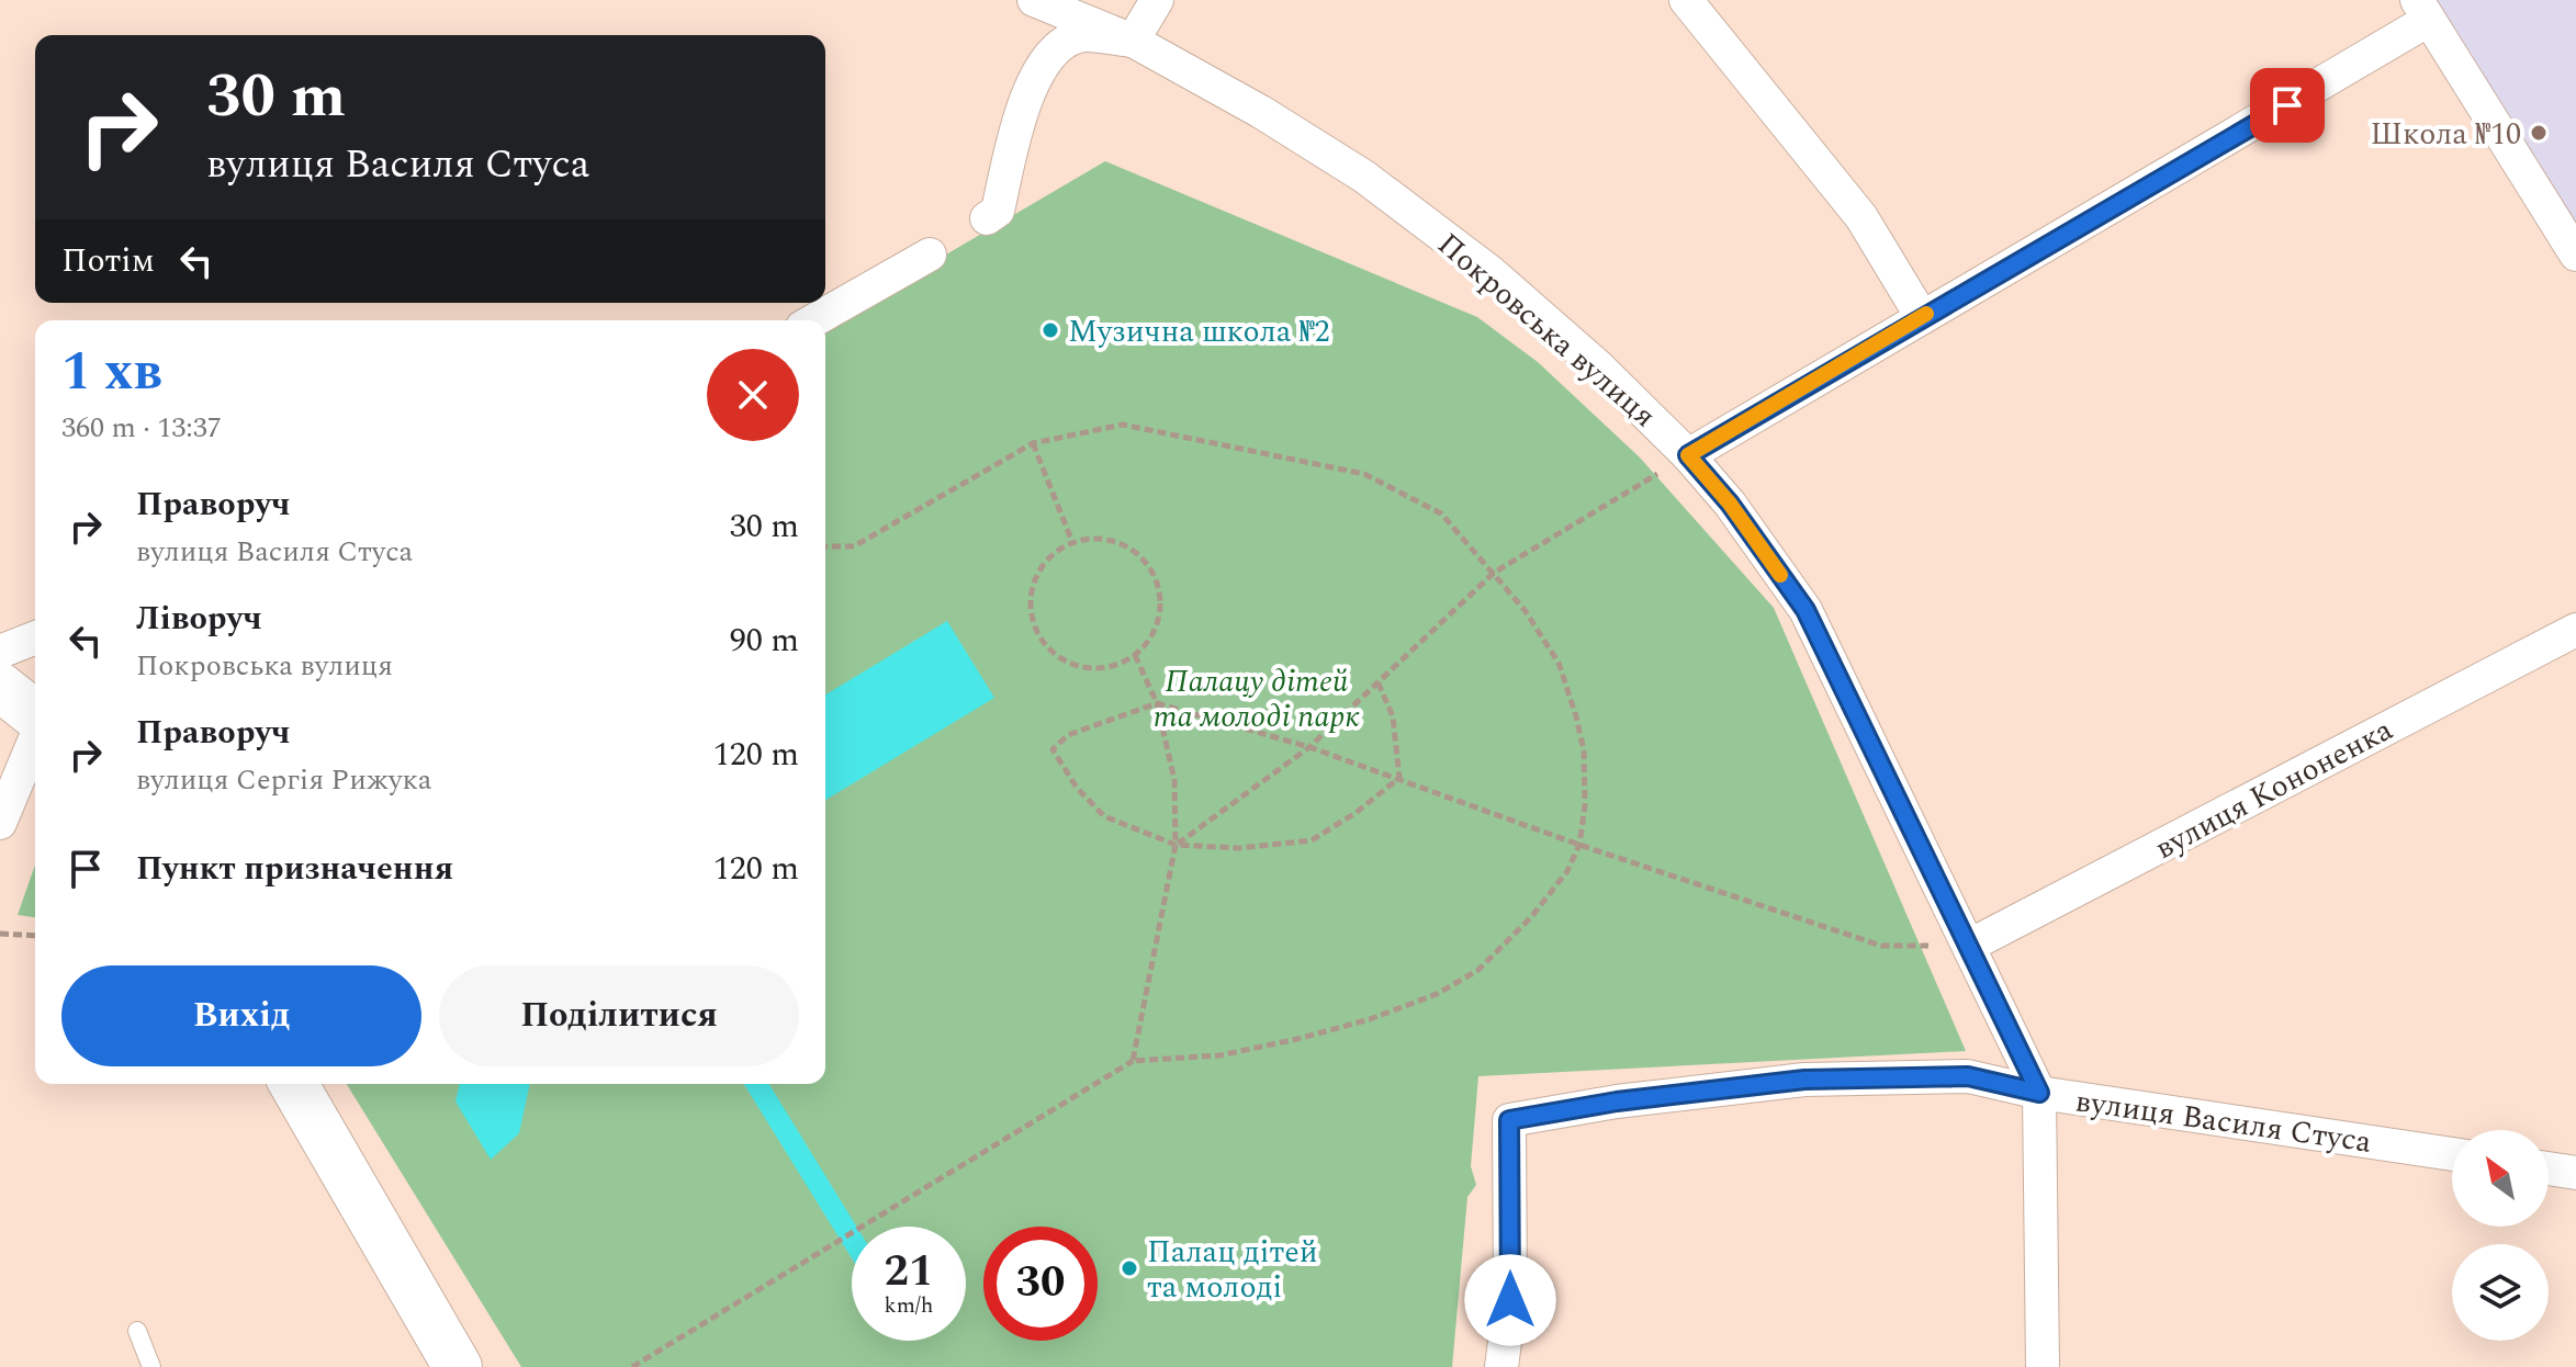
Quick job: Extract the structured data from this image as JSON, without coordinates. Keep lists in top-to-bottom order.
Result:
{
  "streets": {
    "street": ["Покровська вулиця", "вулиця Кононенка", "вулиця Василя Стуса"]
  },
  "crossings": [
    ["Покровська вулиця", "вулиця Кононенка"],
    ["Покровська вулиця", "вулиця Василя Стуса"]
  ],
  "parks": ["Палацу дітей та молоді парк"],
  "places": ["Школа №10", "Музична школа №2", "Палац дітей та молоді"],
  "north": "top left",
  "page": {
    "turn": ["30 m", "вулиця Василя Стуса"],
    "then": "Потім",
    "heading": ["1 хв", "360 m · 13:37"],
    "list": [
      {
        "name": "Праворуч",
        "note": "вулиця Василя Стуса",
        "value": "30 m"
      },
      {
        "name": "Ліворуч",
        "note": "Покровська вулиця",
        "value": "90 m"
      },
      {
        "name": "Праворуч",
        "note": "вулиця Сергія Рижука",
        "value": "120 m"
      },
      {
        "name": "Пункт призначення",
        "value": "120 m"
      }
    ],
    "buttons": ["Вихід", "Поділитися"],
    "speed": "21 km/h",
    "limit": "30"
  }
}
